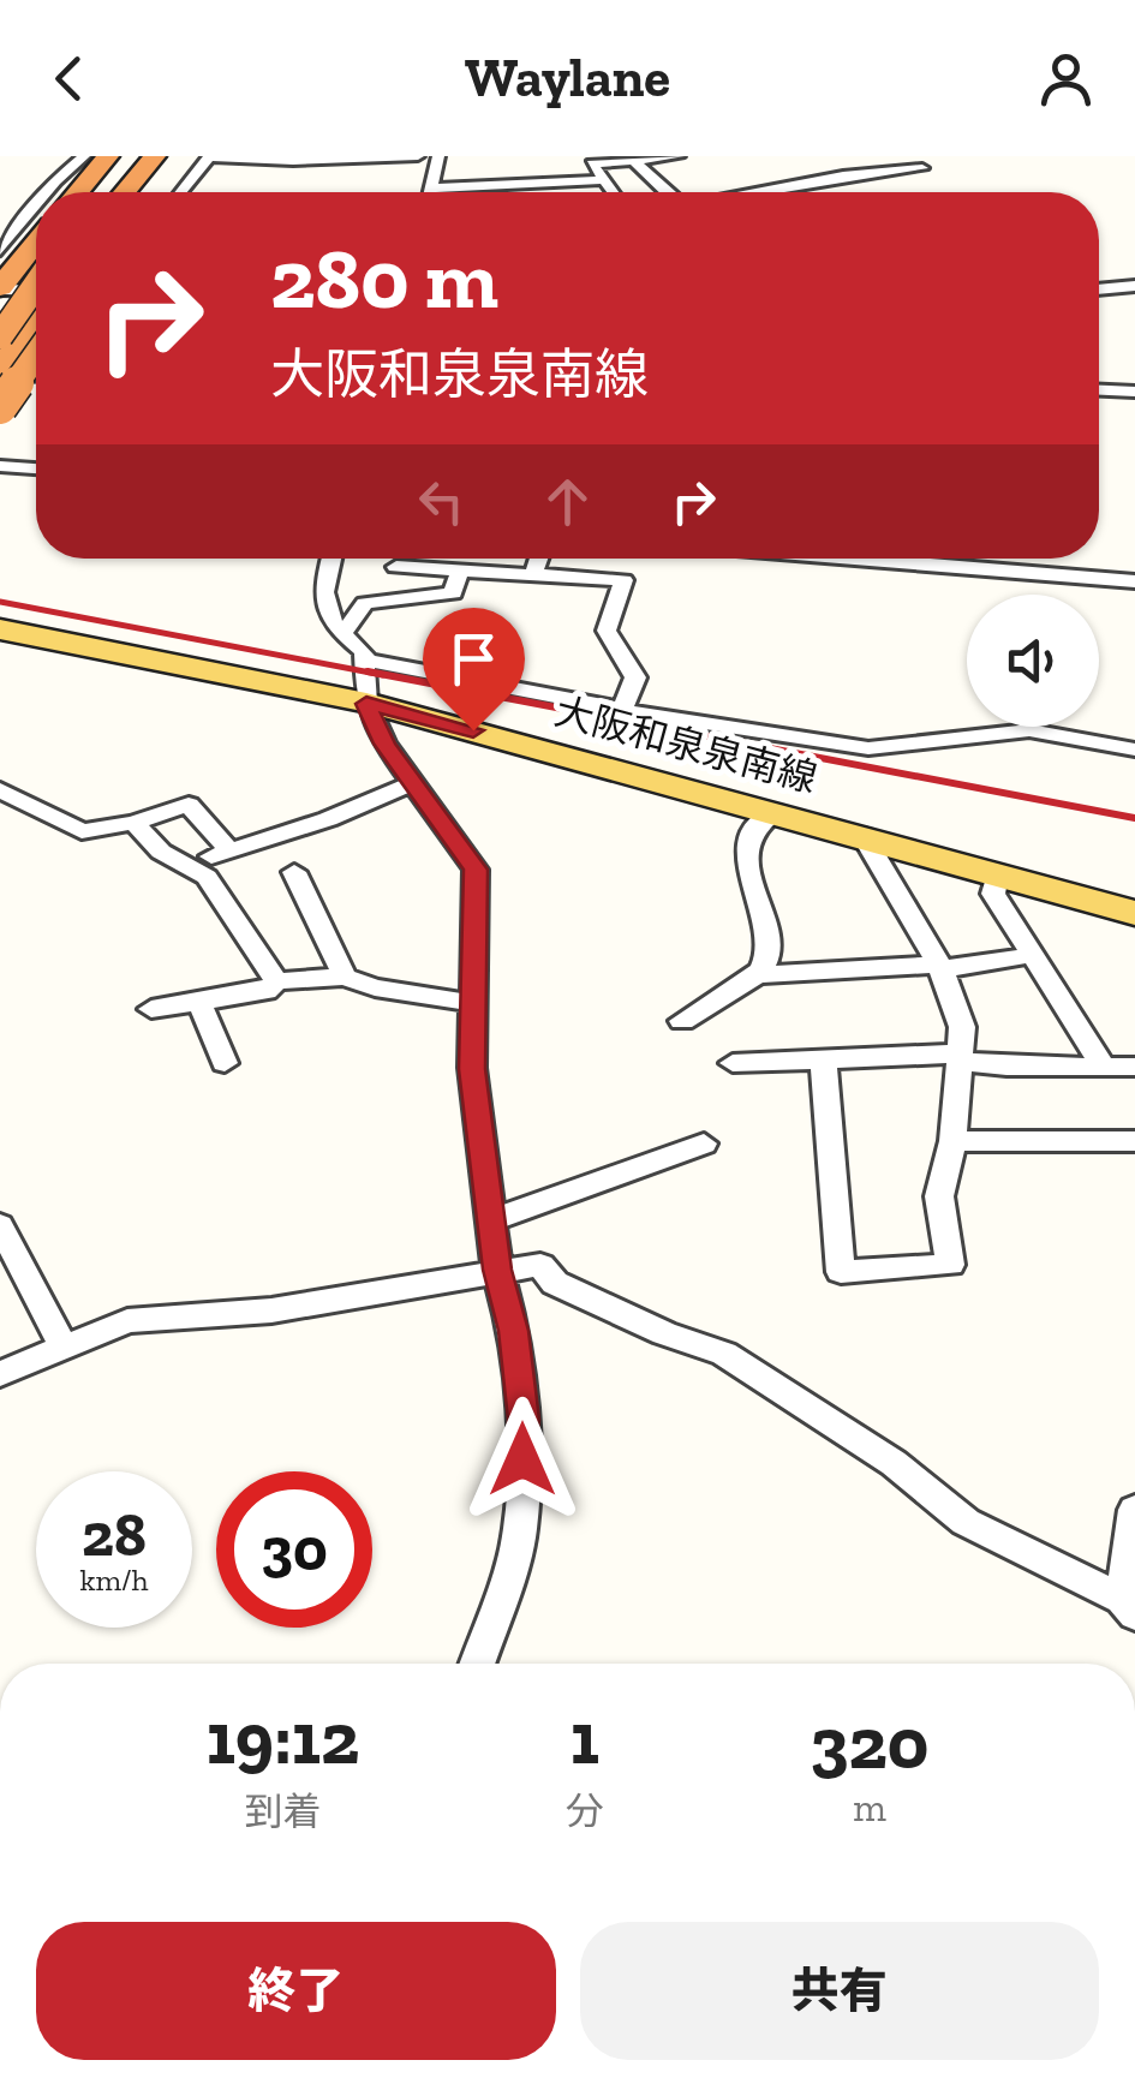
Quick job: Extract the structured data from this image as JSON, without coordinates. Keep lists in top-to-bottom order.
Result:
{
  "streets": {
    "main road": ["大阪和泉泉南線"]
  },
  "page": {
    "header": "Waylane",
    "turn": ["280 m", "大阪和泉泉南線"],
    "speed": "28 km/h",
    "limit": "30",
    "eta": [
      "19:12",
      "到着",
      "1",
      "分",
      "320",
      "m"
    ],
    "buttons": ["終了", "共有"]
  }
}
